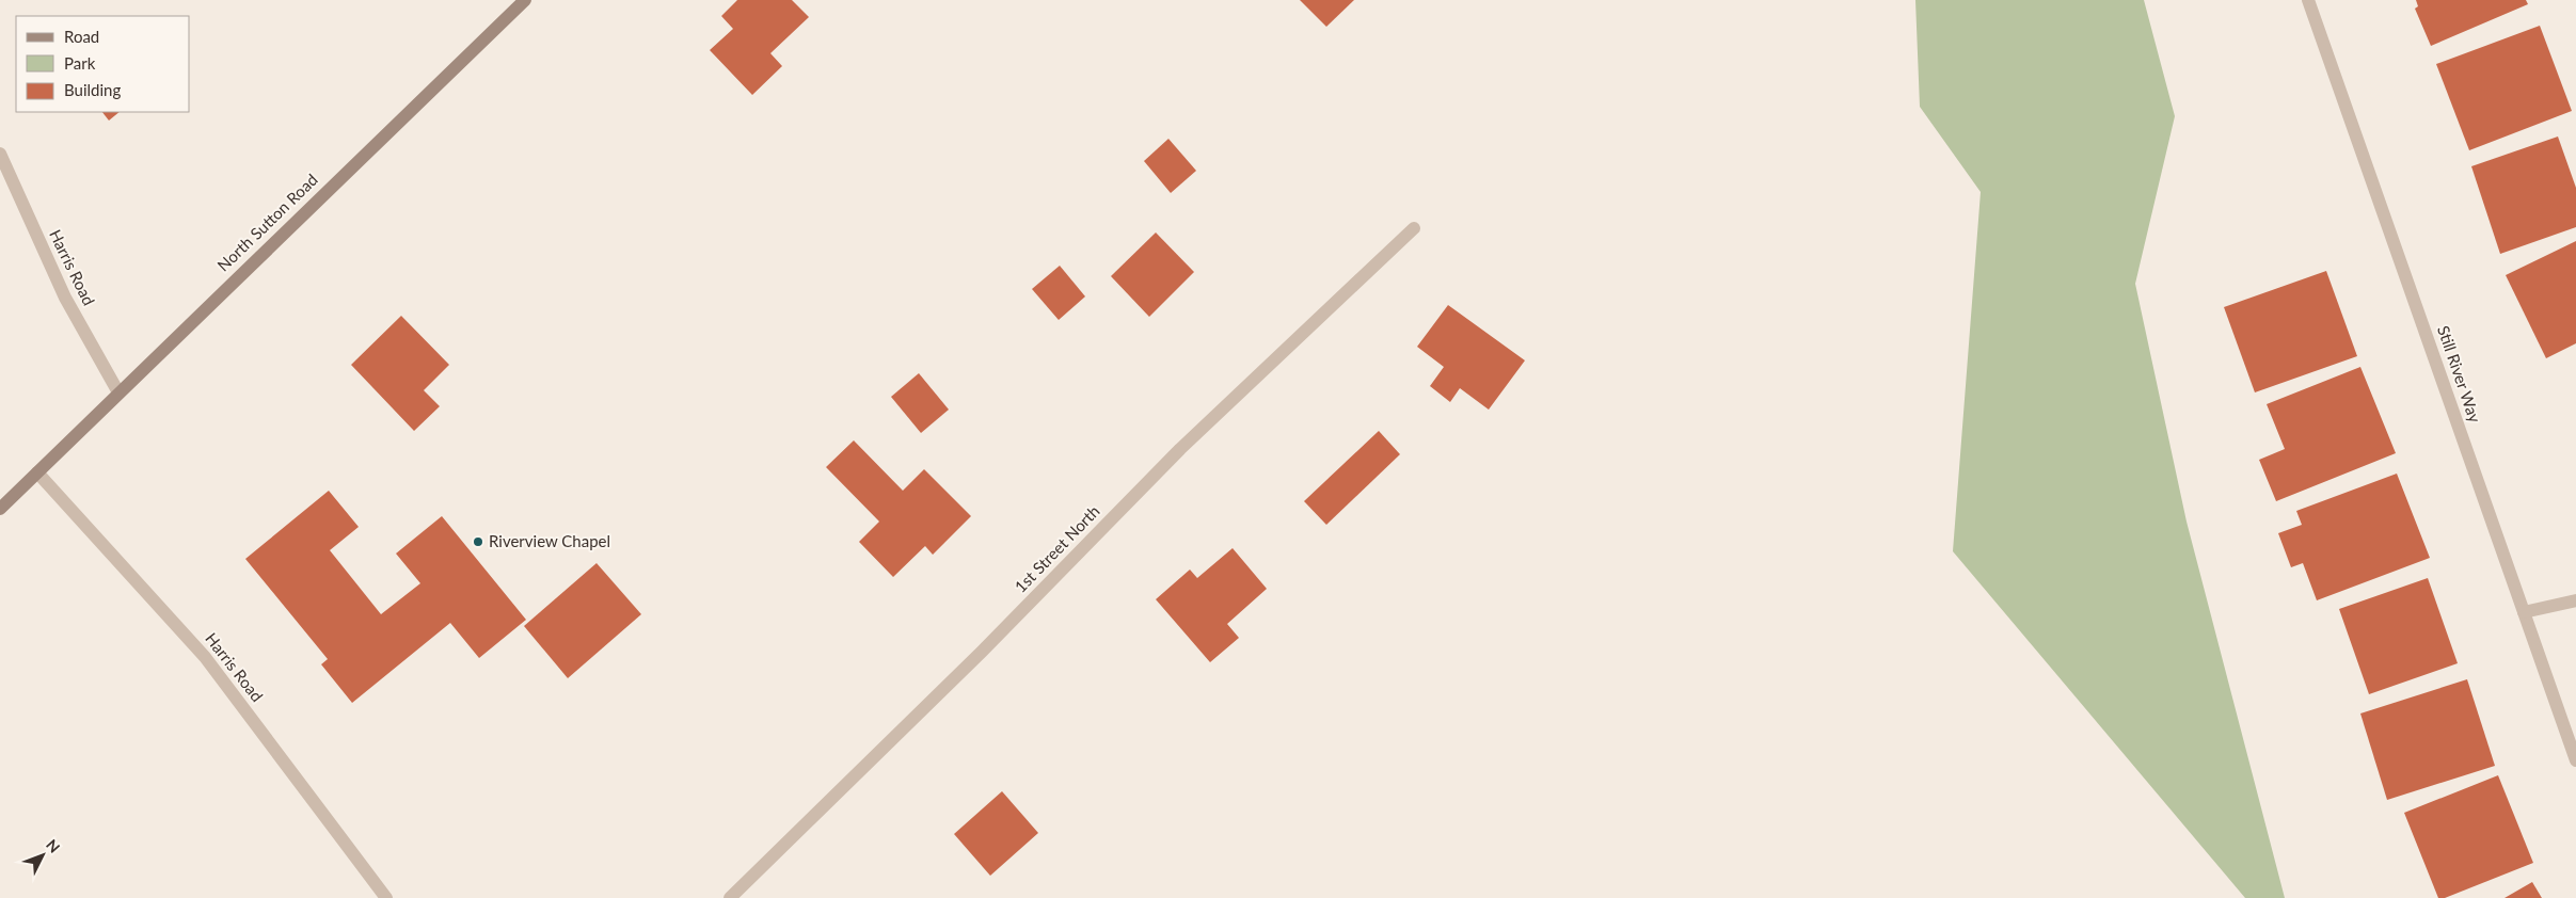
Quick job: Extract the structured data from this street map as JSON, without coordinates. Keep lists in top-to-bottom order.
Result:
{
  "streets": {
    "main road": ["North Sutton Road"],
    "street": ["Harris Road", "Still River Way", "1st Street North"]
  },
  "crossings": [
    ["North Sutton Road", "Harris Road"]
  ],
  "places": ["Riverview Chapel"],
  "legend": ["Road", "Park", "Building"],
  "north": "top right"
}
